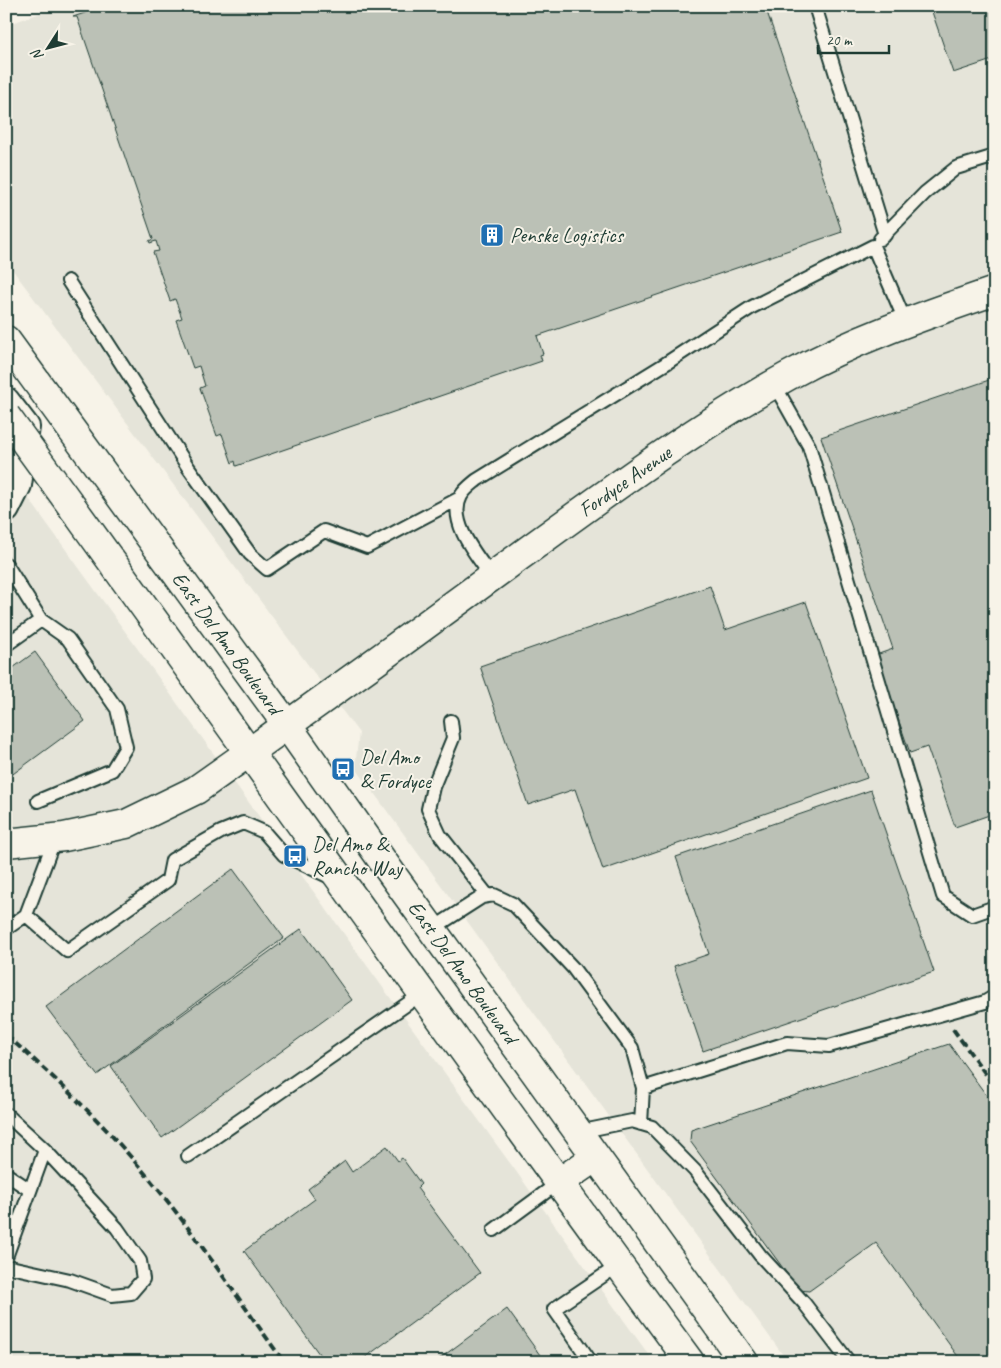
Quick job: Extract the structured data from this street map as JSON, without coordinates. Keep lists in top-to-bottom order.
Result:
{
  "streets": {
    "main road": ["Fordyce Avenue", "East Del Amo Boulevard"]
  },
  "crossings": [
    ["Fordyce Avenue", "East Del Amo Boulevard"]
  ],
  "places": {
    "building": ["Penske Logistics"],
    "bus stop": ["Del Amo & Fordyce", "Del Amo & Rancho Way"]
  },
  "scale_bar": "20 m",
  "north": "bottom left"
}
